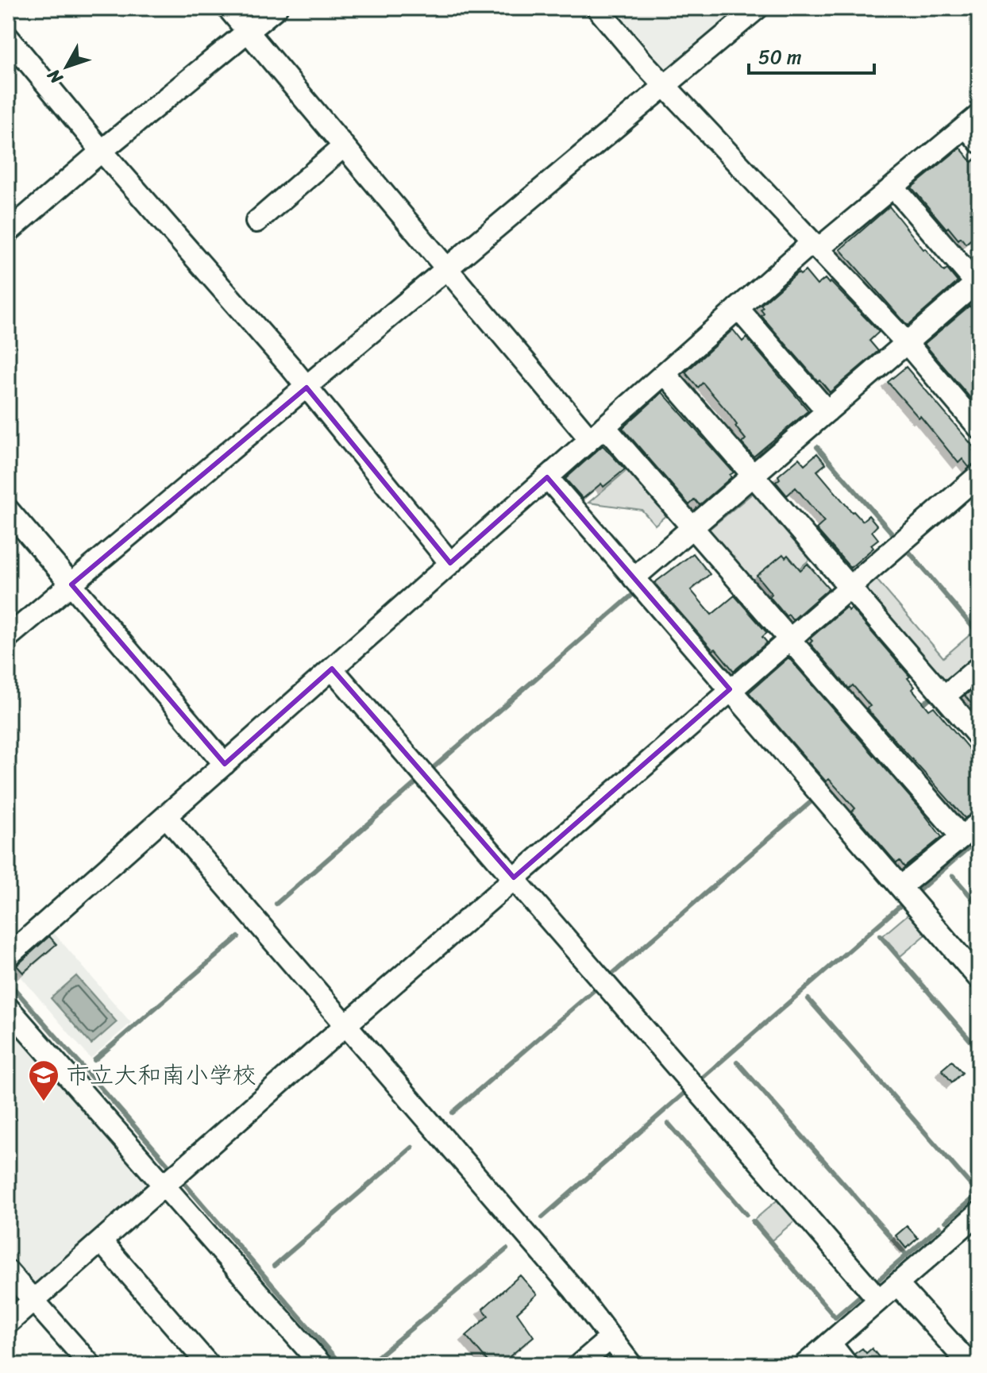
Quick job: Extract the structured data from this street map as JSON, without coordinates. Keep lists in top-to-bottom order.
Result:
{
  "places": {
    "school or university": ["市立大和南小学校"]
  },
  "scale_bar": "50 m",
  "north": "bottom left"
}
